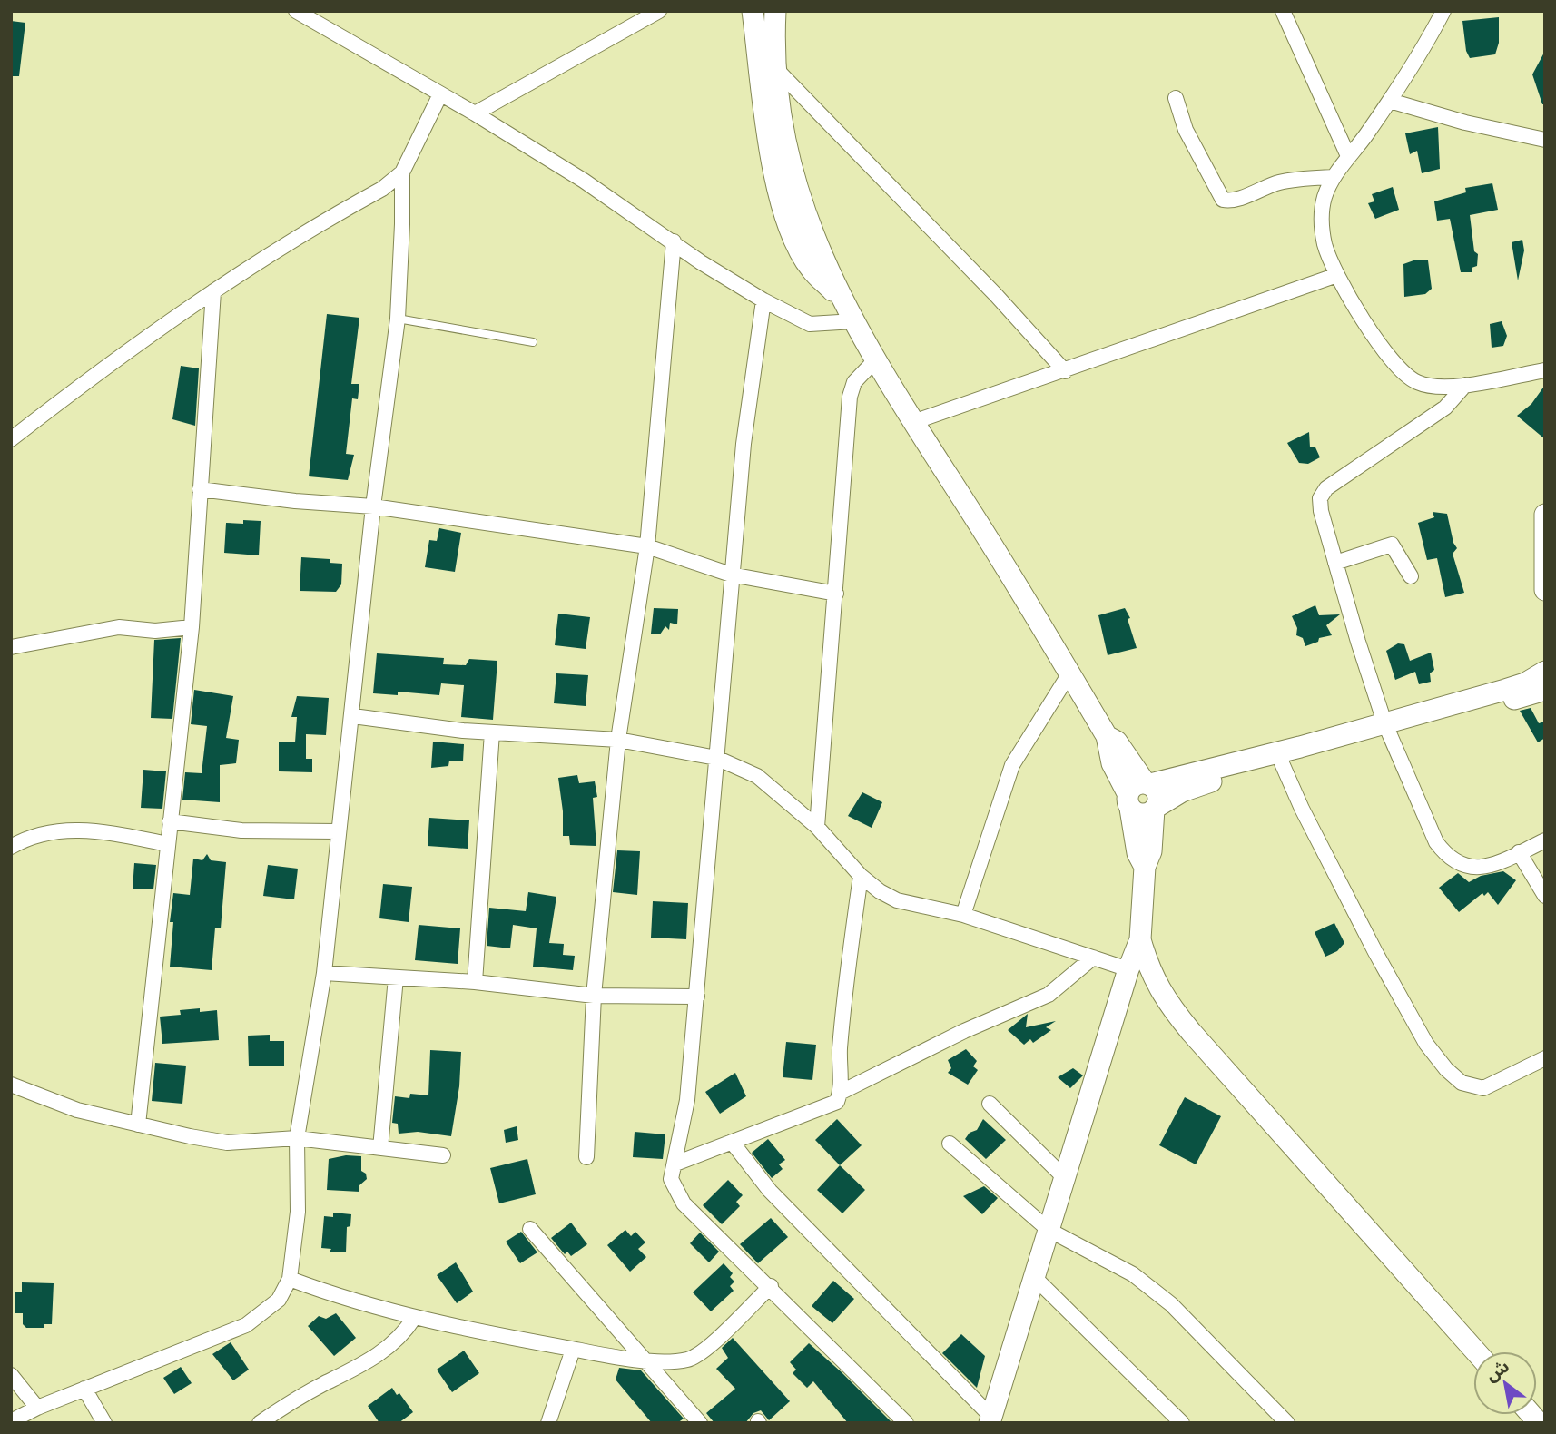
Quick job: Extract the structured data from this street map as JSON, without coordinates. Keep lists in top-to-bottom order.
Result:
{
  "north": "top left"
}
